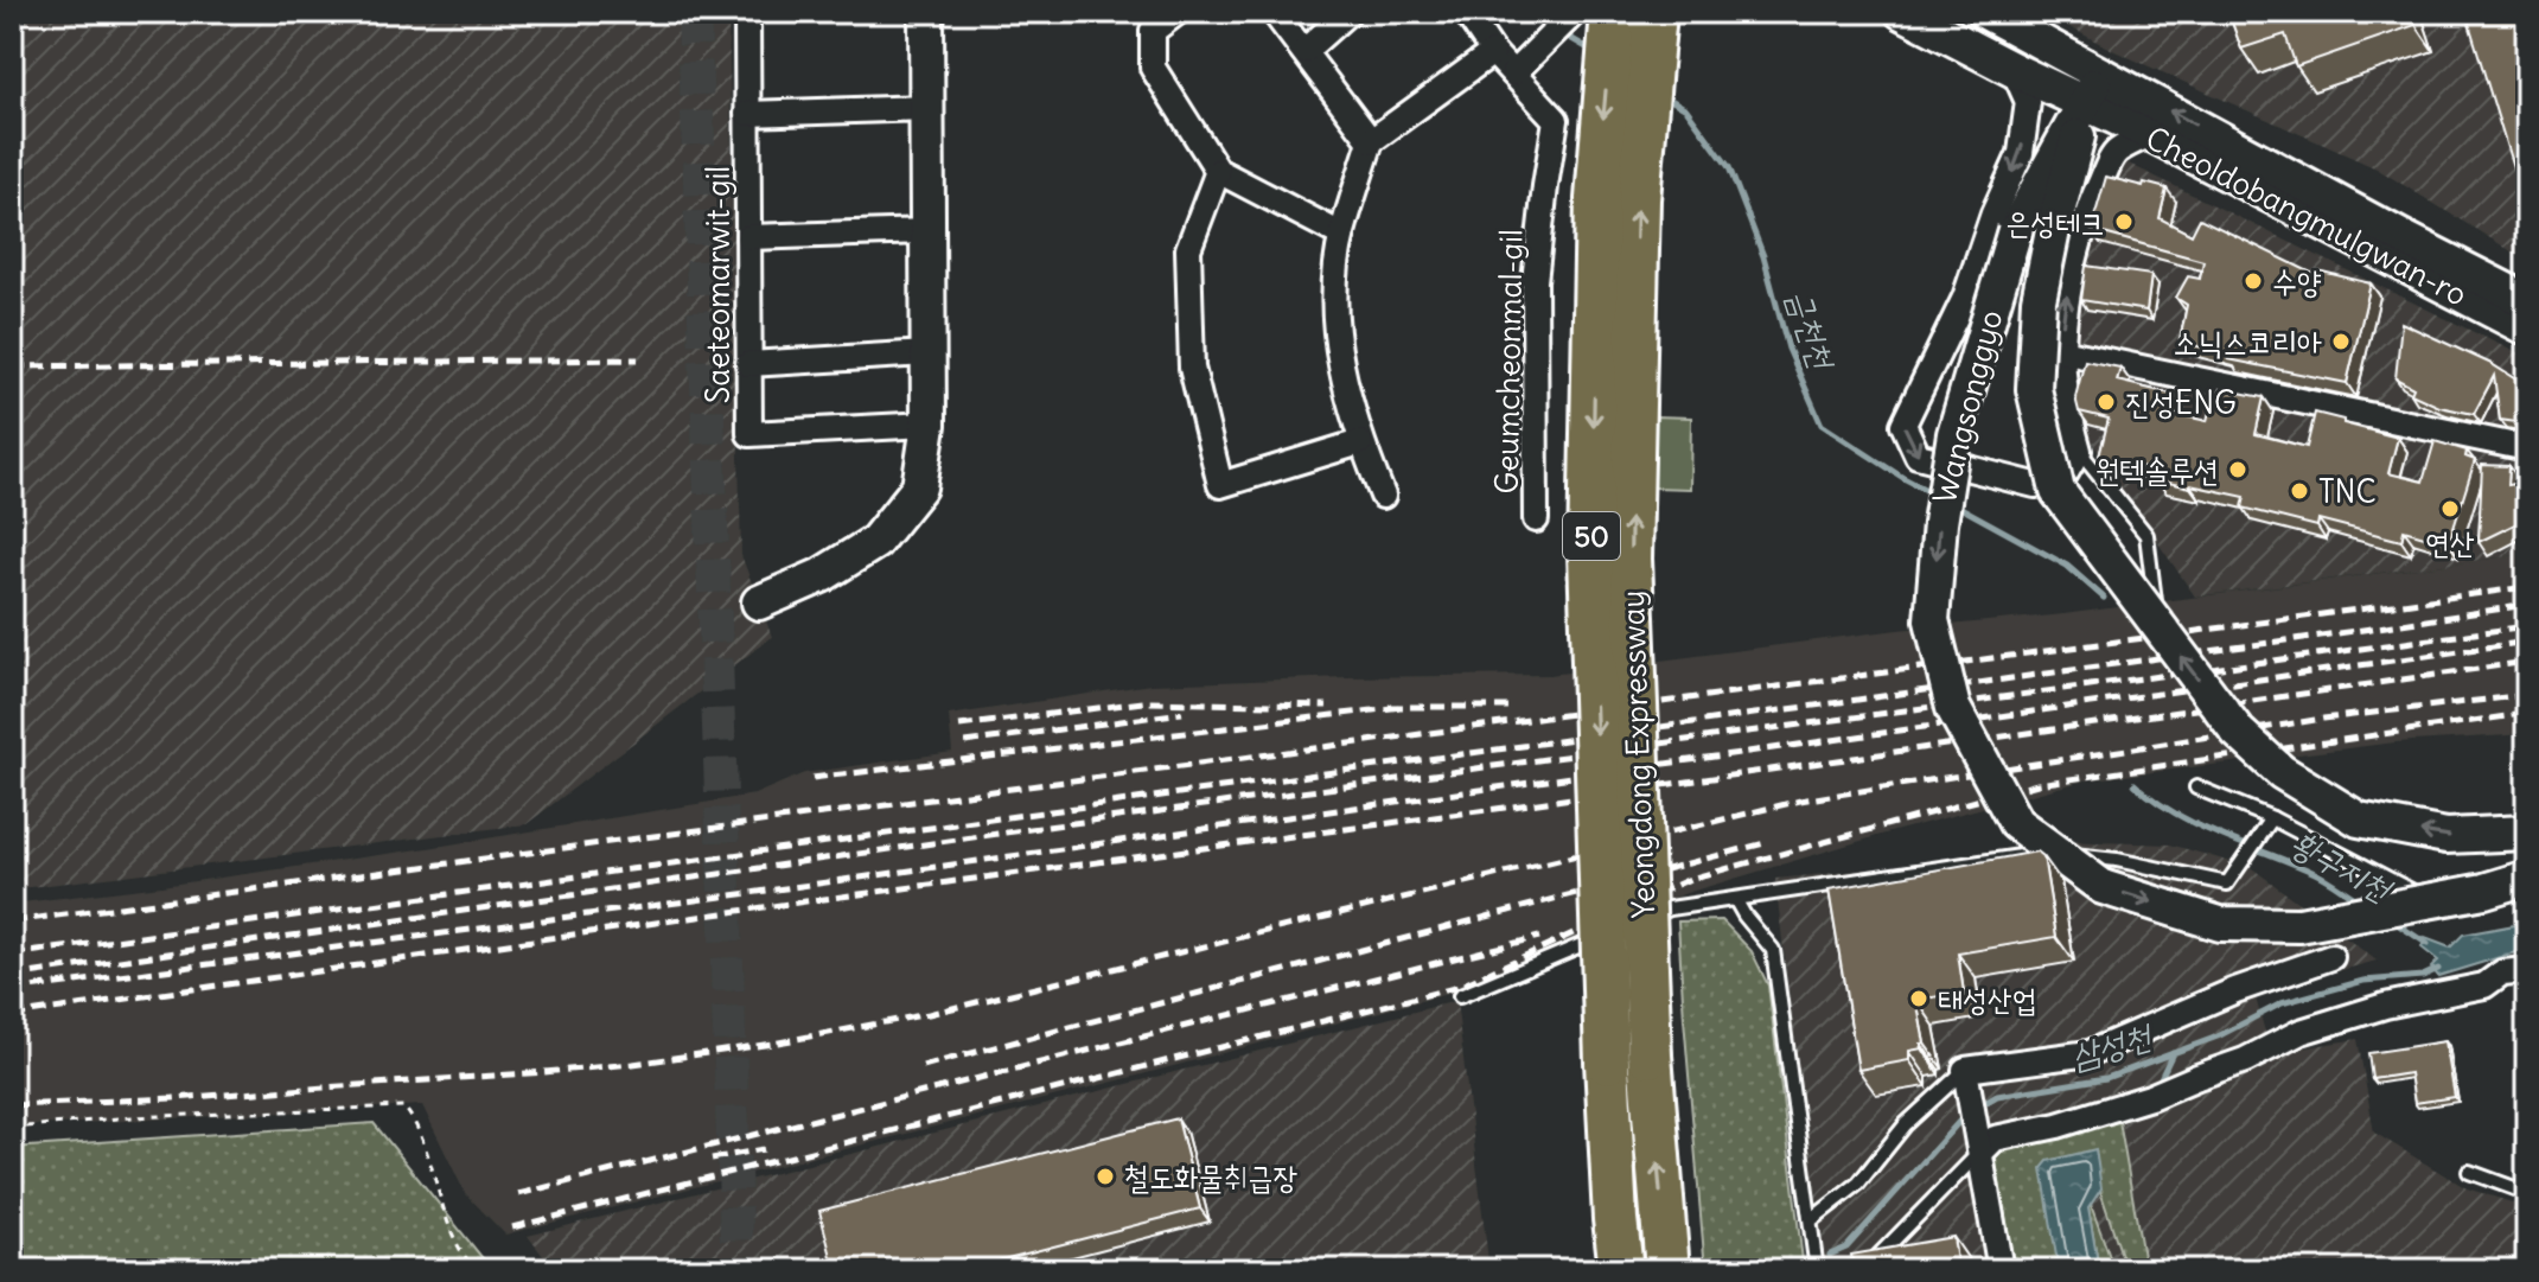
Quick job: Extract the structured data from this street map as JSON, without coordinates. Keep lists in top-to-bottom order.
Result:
{
  "streets": {
    "highway": ["50", "Yeongdong Expressway"],
    "street": [
      "Cheoldobangmulgwan-ro",
      "Saeteomarwit-gil",
      "Geumcheonmal-gil",
      "Wangsonggyo"
    ]
  },
  "crossings": [
    ["Cheoldobangmulgwan-ro", "Wangsonggyo"]
  ],
  "water": ["금천천", "황구지천", "삼성천"],
  "places": [
    "은성테크",
    "수양",
    "소닉스코리아",
    "진성ENG",
    "원텍솔루션",
    "TNC",
    "연산",
    "태성산업",
    "철도화물취급장"
  ]
}
